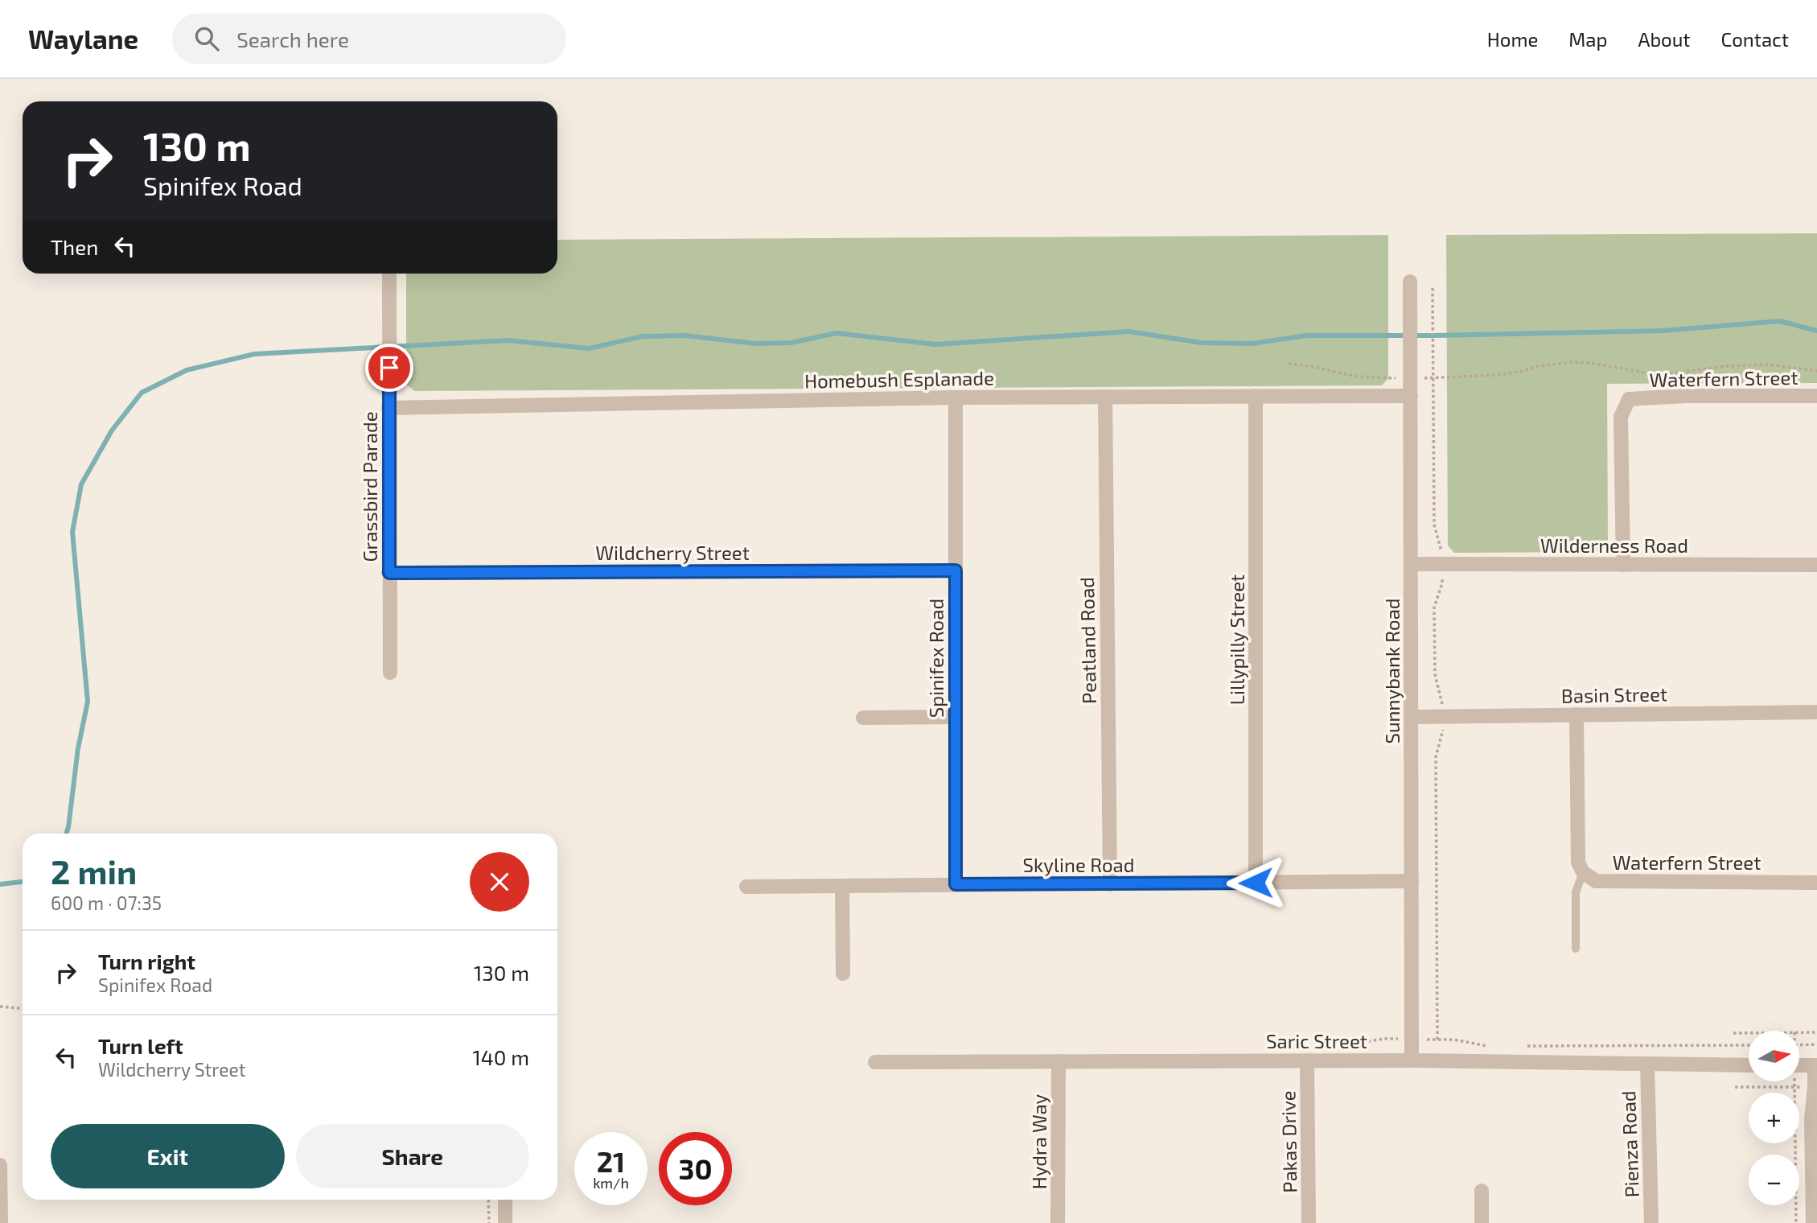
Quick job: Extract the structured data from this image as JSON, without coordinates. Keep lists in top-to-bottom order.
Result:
{
  "streets": {
    "street": [
      "Waterfern Street",
      "Homebush Esplanade",
      "Grassbird Parade",
      "Wilderness Road",
      "Wildcherry Street",
      "Lillypilly Street",
      "Peatland Road",
      "Spinifex Road",
      "Sunnybank Road",
      "Basin Street",
      "Skyline Road",
      "Saric Street",
      "Hydra Way",
      "Pakas Drive",
      "Pienza Road"
    ]
  },
  "crossings": [
    ["Waterfern Street", "Wilderness Road"],
    ["Waterfern Street", "Basin Street"],
    ["Homebush Esplanade", "Grassbird Parade"],
    ["Homebush Esplanade", "Lillypilly Street"],
    ["Homebush Esplanade", "Peatland Road"],
    ["Homebush Esplanade", "Spinifex Road"],
    ["Homebush Esplanade", "Sunnybank Road"],
    ["Grassbird Parade", "Wildcherry Street"],
    ["Wilderness Road", "Sunnybank Road"],
    ["Wildcherry Street", "Spinifex Road"],
    ["Lillypilly Street", "Skyline Road"],
    ["Peatland Road", "Skyline Road"],
    ["Spinifex Road", "Skyline Road"],
    ["Sunnybank Road", "Basin Street"],
    ["Sunnybank Road", "Skyline Road"],
    ["Sunnybank Road", "Saric Street"],
    ["Saric Street", "Hydra Way"],
    ["Saric Street", "Pakas Drive"],
    ["Saric Street", "Pienza Road"]
  ],
  "north": "right",
  "page": {
    "header": "Waylane",
    "search": "Search here",
    "nav": [
      "Home",
      "Map",
      "About",
      "Contact"
    ],
    "turn": ["130 m", "Spinifex Road"],
    "then": "Then",
    "heading": ["2 min", "600 m · 07:35"],
    "list": [
      {
        "name": "Turn right",
        "note": "Spinifex Road",
        "value": "130 m"
      },
      {
        "name": "Turn left",
        "note": "Wildcherry Street",
        "value": "140 m"
      }
    ],
    "map_buttons": ["+", "−"],
    "buttons": ["Exit", "Share"],
    "speed": "21 km/h",
    "limit": "30"
  }
}
